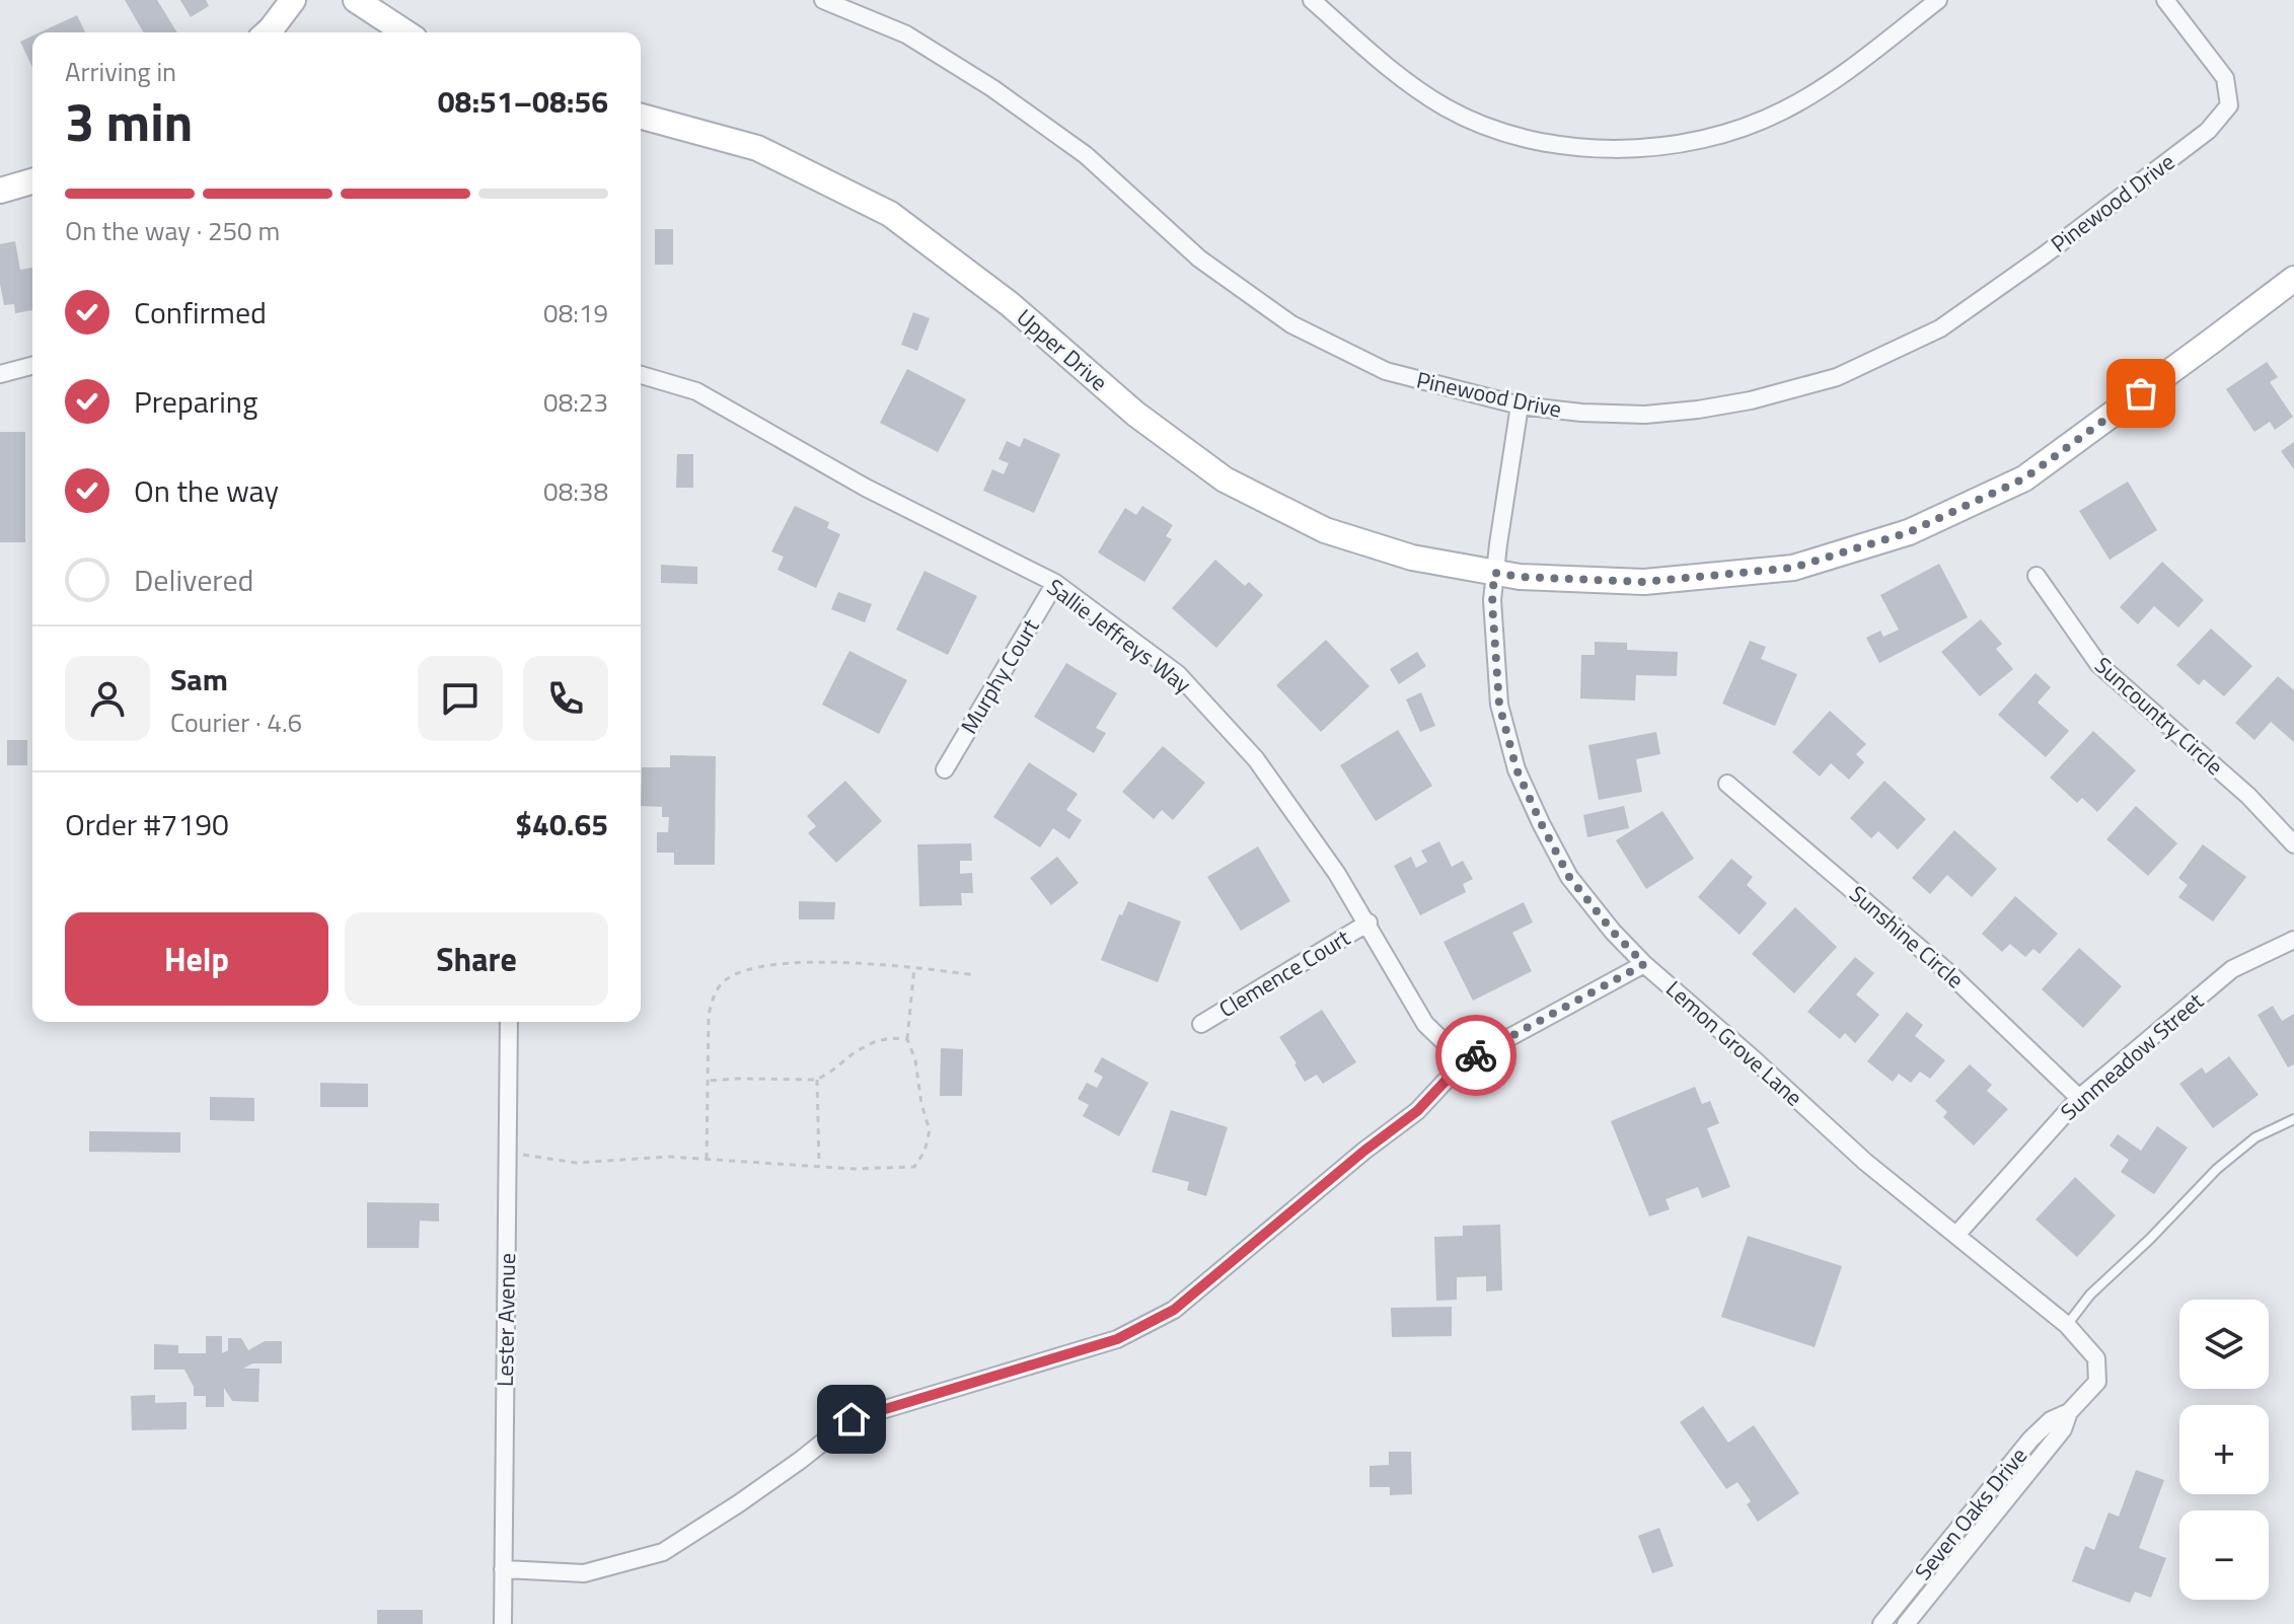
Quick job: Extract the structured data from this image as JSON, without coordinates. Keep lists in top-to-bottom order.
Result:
{
  "streets": {
    "main road": ["Upper Drive"],
    "street": [
      "Pinewood Drive",
      "Sallie Jeffreys Way",
      "Murphy Court",
      "Suncountry Circle",
      "Sunshine Circle",
      "Clemence Court",
      "Lemon Grove Lane",
      "Sunmeadow Street",
      "Lester Avenue",
      "Seven Oaks Drive"
    ]
  },
  "crossings": [
    ["Pinewood Drive", "Lemon Grove Lane"],
    ["Upper Drive", "Lemon Grove Lane"],
    ["Sallie Jeffreys Way", "Murphy Court"],
    ["Sallie Jeffreys Way", "Clemence Court"],
    ["Sunshine Circle", "Sunmeadow Street"],
    ["Lemon Grove Lane", "Sunmeadow Street"],
    ["Lemon Grove Lane", "Seven Oaks Drive"]
  ],
  "page": {
    "heading": ["3 min", "Arriving in", "08:51–08:56"],
    "panel": [
      "Sam",
      "Courier · 4.6",
      "Order #7190",
      "$40.65"
    ],
    "bar": "On the way · 250 m",
    "list": [
      ["Confirmed", "08:19"],
      ["Preparing", "08:23"],
      ["On the way", "08:38"],
      "Delivered"
    ],
    "buttons": ["Help", "Share"],
    "map_buttons": ["+", "−"]
  }
}
